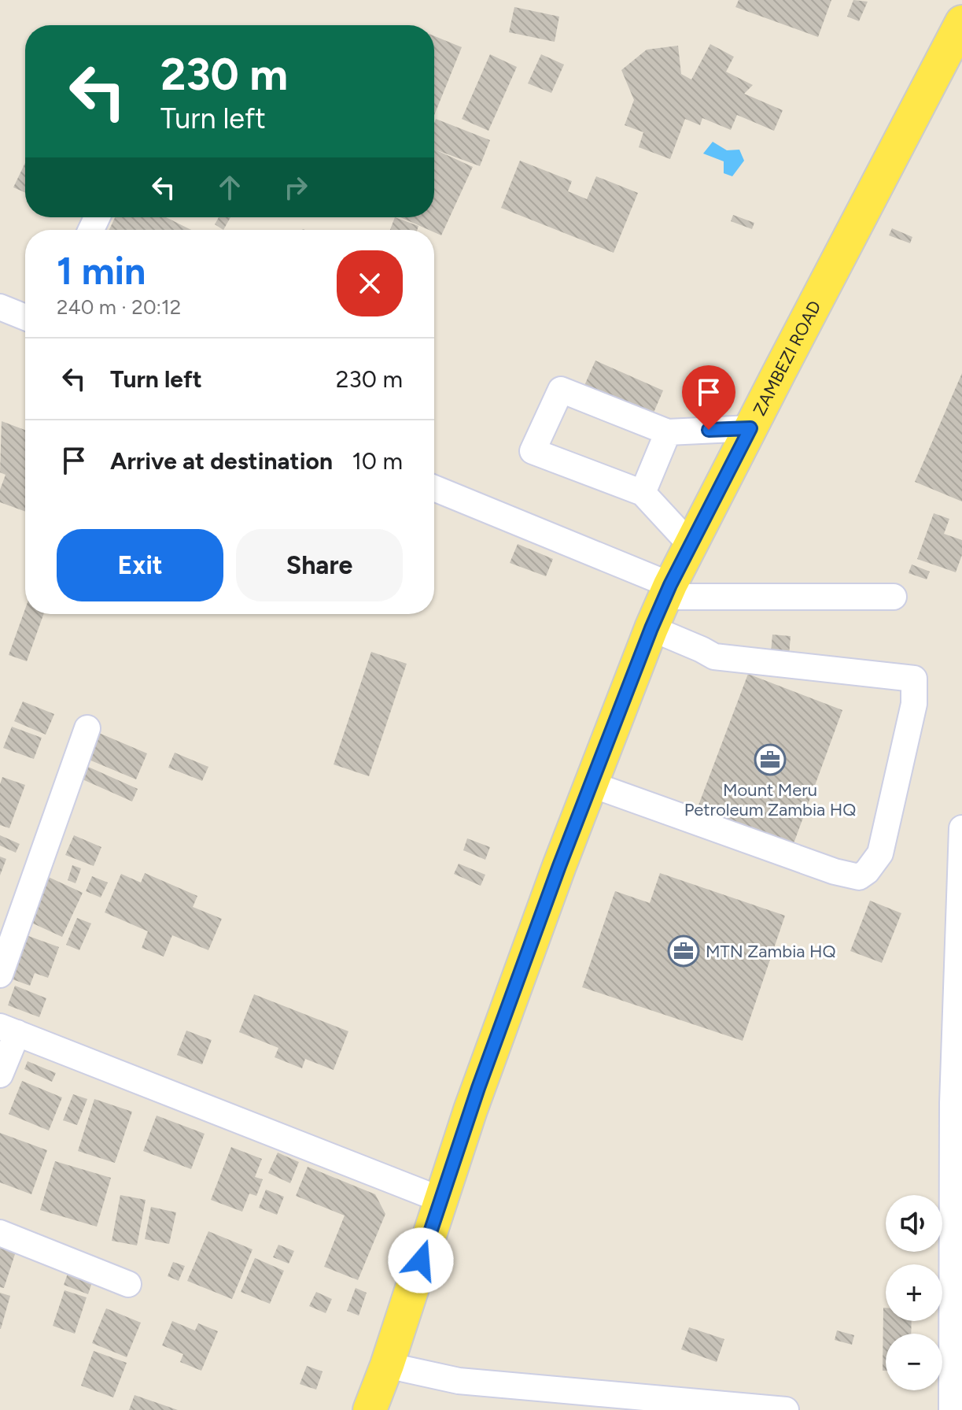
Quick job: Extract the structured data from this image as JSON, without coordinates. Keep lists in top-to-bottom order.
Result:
{
  "streets": {
    "main road": ["ZAMBEZI ROAD"]
  },
  "places": {
    "office": ["Mount Meru Petroleum Zambia HQ", "MTN Zambia HQ"]
  },
  "page": {
    "turn": ["230 m", "Turn left"],
    "heading": ["1 min", "240 m · 20:12"],
    "list": [
      {
        "name": "Turn left",
        "value": "230 m"
      },
      {
        "name": "Arrive at destination",
        "value": "10 m"
      }
    ],
    "buttons": ["Exit", "Share"],
    "map_buttons": ["+", "−"]
  }
}
